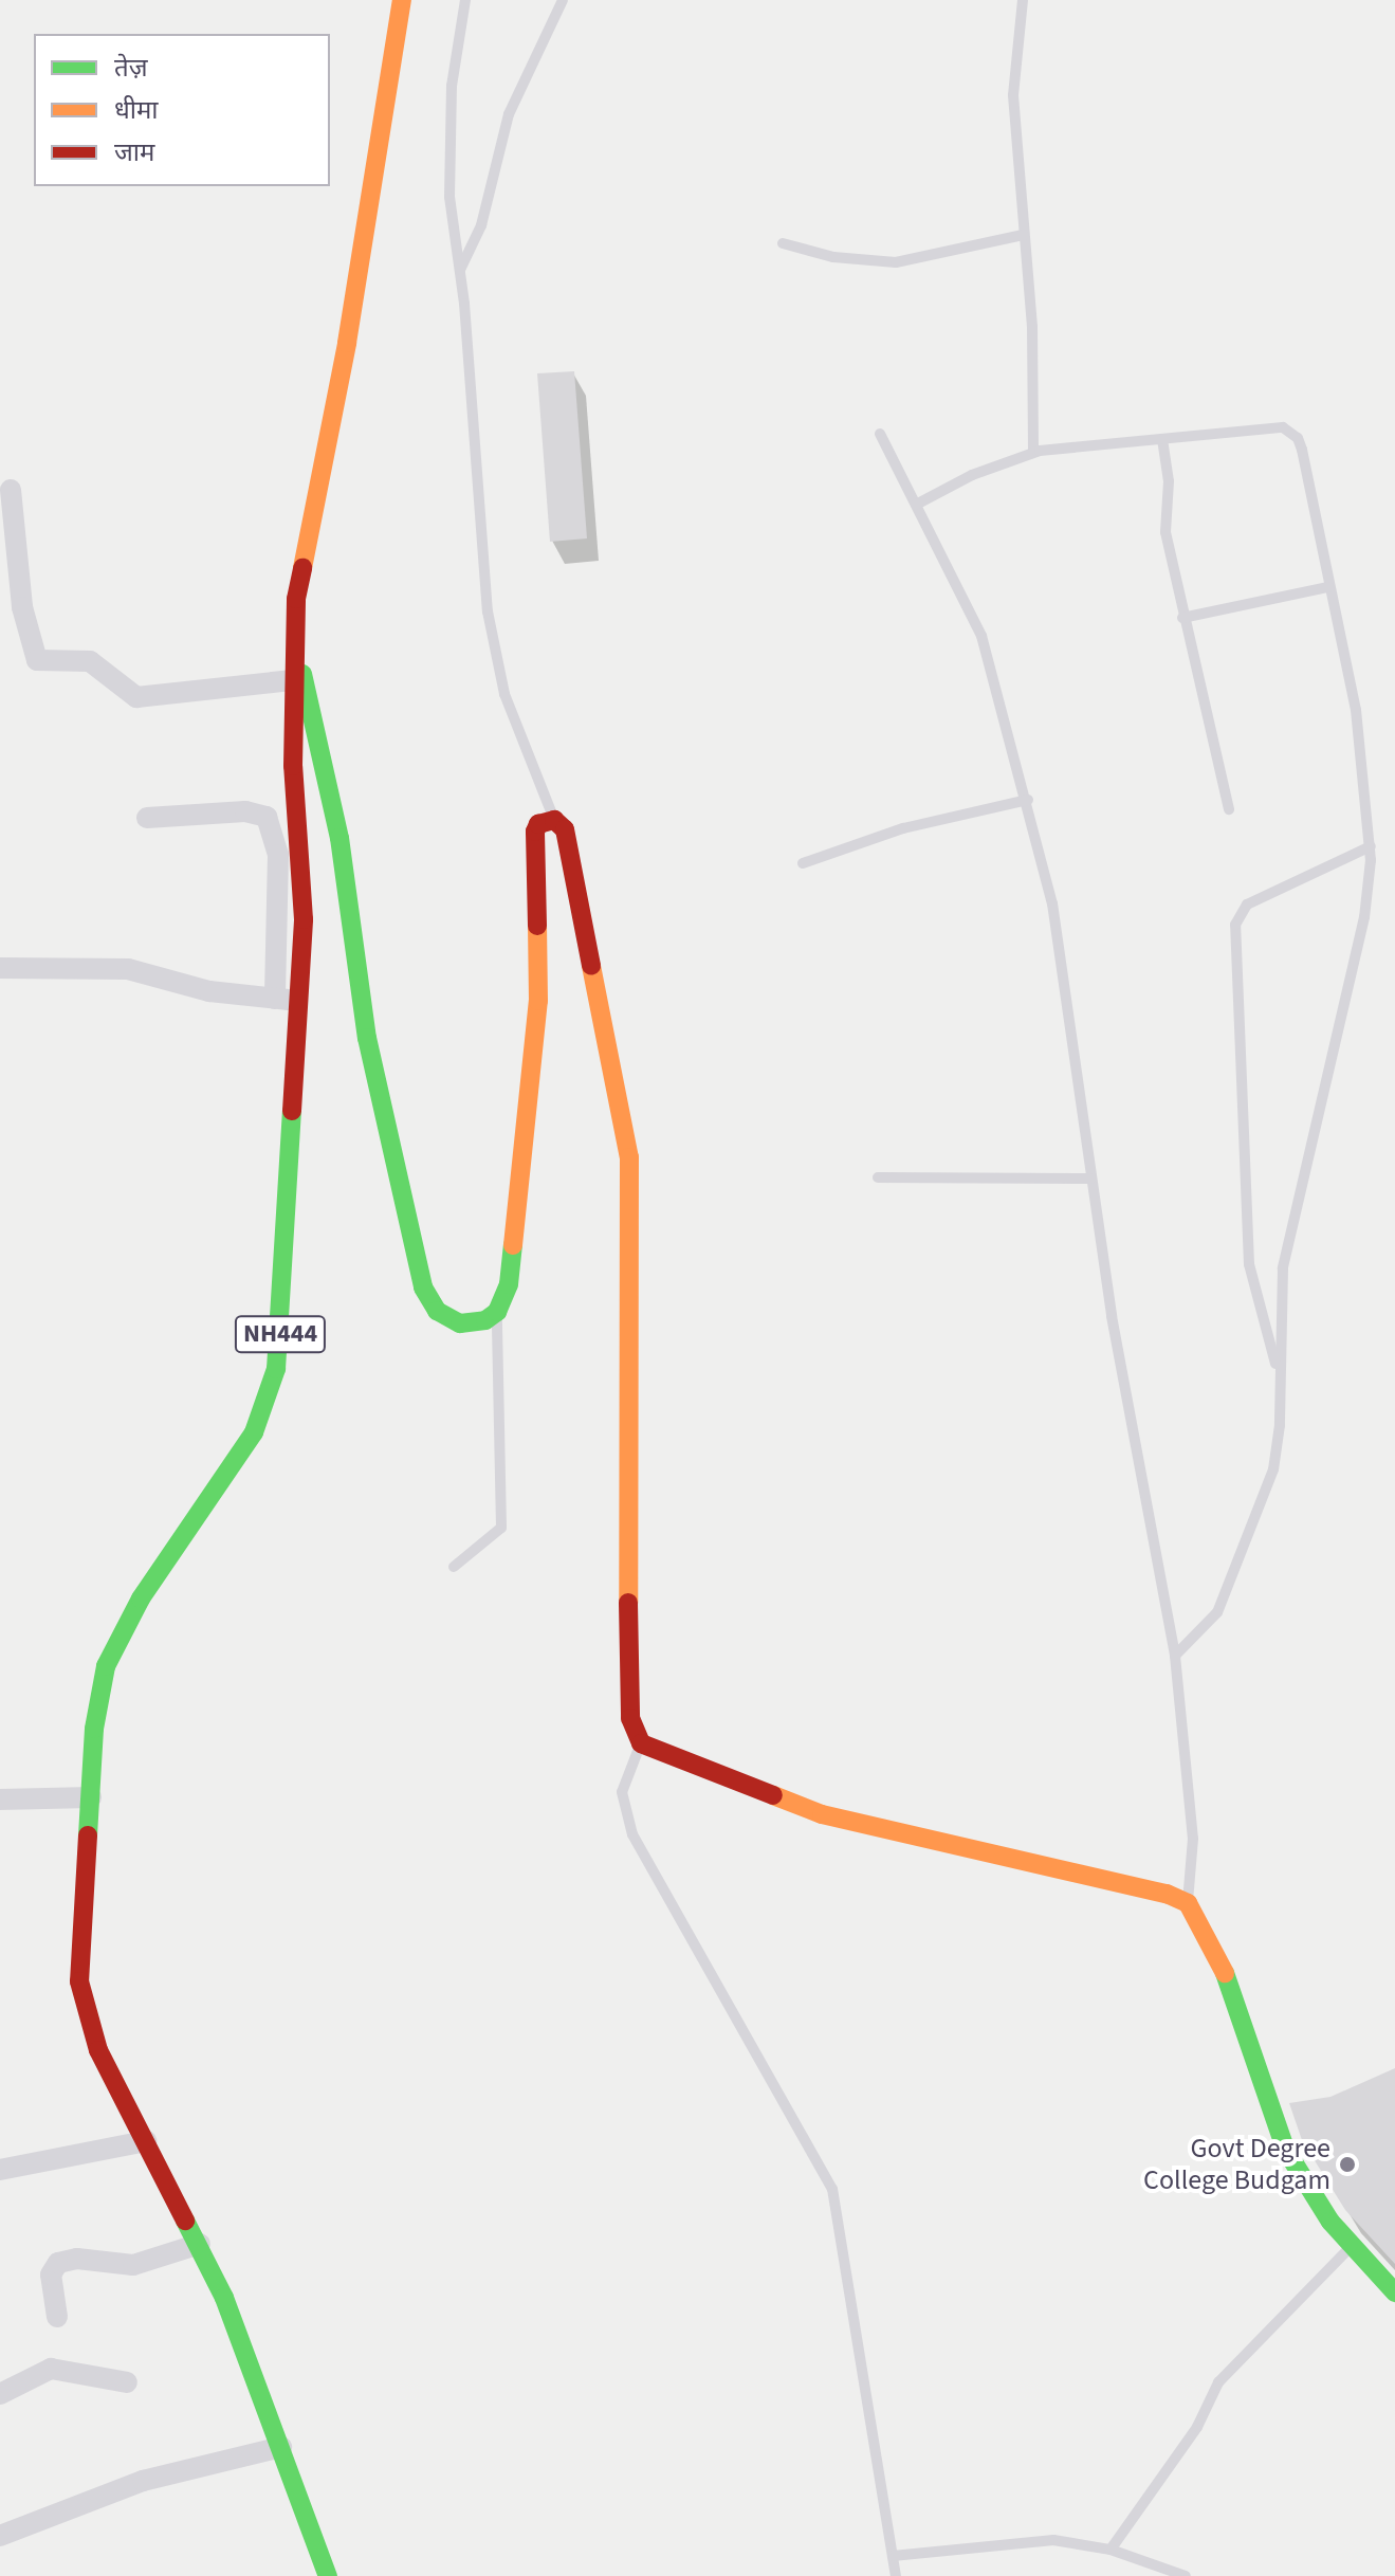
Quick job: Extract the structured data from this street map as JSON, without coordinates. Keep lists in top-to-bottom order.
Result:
{
  "streets": {
    "main road": ["NH444"]
  },
  "places": ["Govt Degree College Budgam"],
  "legend": ["तेज़", "धीमा", "जाम"]
}
